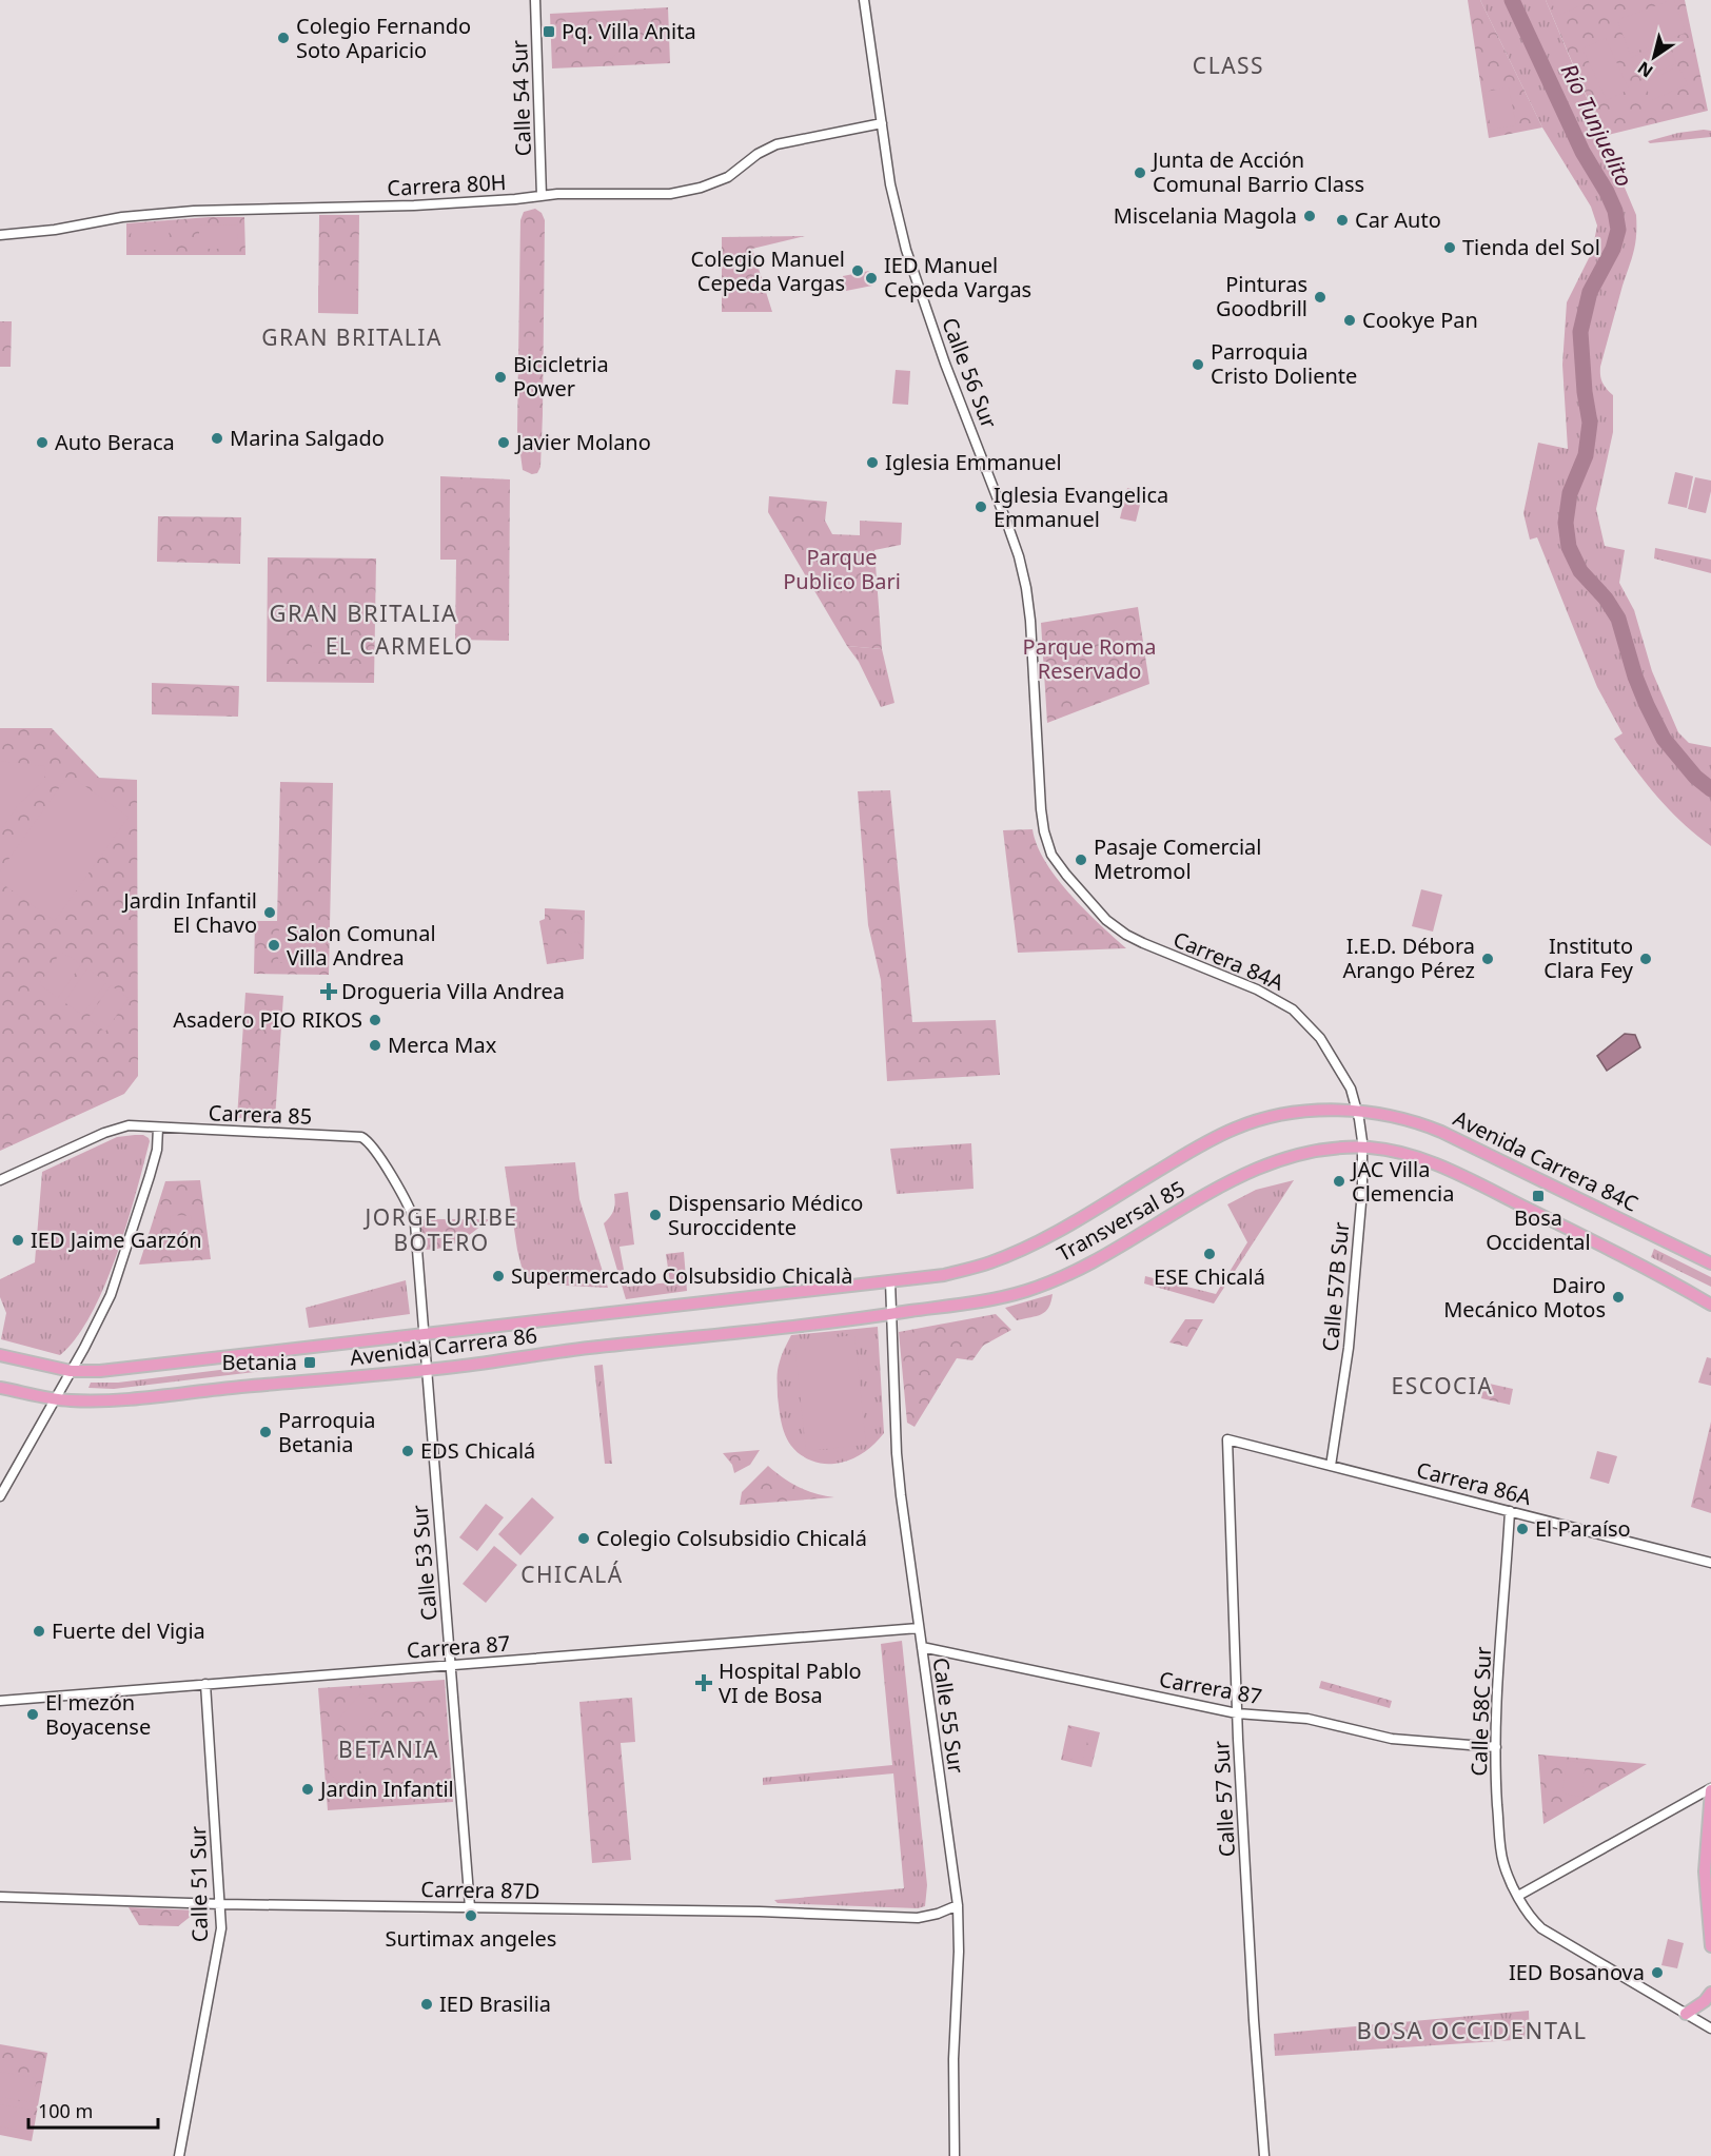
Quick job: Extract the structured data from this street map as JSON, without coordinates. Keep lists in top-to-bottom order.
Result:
{
  "streets": {
    "main road": ["Avenida Carrera 84C", "Transversal 85", "Avenida Carrera 86"],
    "street": [
      "Calle 54 Sur",
      "Carrera 80H",
      "Calle 56 Sur",
      "Carrera 84A",
      "Carrera 85",
      "Calle 57B Sur",
      "Carrera 86A",
      "Calle 53 Sur",
      "Carrera 87",
      "Calle 58C Sur",
      "Calle 55 Sur",
      "Calle 57 Sur",
      "Calle 51 Sur",
      "Carrera 87D"
    ]
  },
  "crossings": [
    ["Calle 54 Sur", "Carrera 80H"],
    ["Carrera 80H", "Calle 56 Sur"],
    ["Calle 56 Sur", "Carrera 84A"],
    ["Carrera 84A", "Avenida Carrera 84C"],
    ["Carrera 84A", "Transversal 85"],
    ["Carrera 84A", "Calle 57B Sur"],
    ["Carrera 85", "Calle 53 Sur"],
    ["Avenida Carrera 84C", "Transversal 85"],
    ["Avenida Carrera 84C", "Calle 57B Sur"],
    ["Transversal 85", "Calle 57B Sur"],
    ["Transversal 85", "Avenida Carrera 86"],
    ["Transversal 85", "Calle 55 Sur"],
    ["Calle 57B Sur", "Carrera 86A"],
    ["Avenida Carrera 86", "Calle 53 Sur"],
    ["Avenida Carrera 86", "Calle 55 Sur"],
    ["Carrera 86A", "Calle 58C Sur"],
    ["Carrera 86A", "Calle 57 Sur"],
    ["Calle 53 Sur", "Carrera 87"],
    ["Calle 53 Sur", "Carrera 87D"],
    ["Carrera 87", "Calle 58C Sur"],
    ["Carrera 87", "Calle 55 Sur"],
    ["Carrera 87", "Calle 57 Sur"],
    ["Carrera 87", "Calle 51 Sur"],
    ["Calle 55 Sur", "Carrera 87D"],
    ["Calle 51 Sur", "Carrera 87D"]
  ],
  "districts": [
    "CLASS",
    "GRAN BRITALIA",
    "GRAN BRITALIA",
    "EL CARMELO",
    "JORGE URIBE BOTERO",
    "ESCOCIA",
    "CHICALÁ",
    "BETANIA",
    "BOSA OCCIDENTAL"
  ],
  "water": ["Río Tunjuelito"],
  "parks": ["Parque Publico Bari", "Parque Roma Reservado"],
  "places": {
    "transit": ["Pq. Villa Anita", "Bosa Occidental", "Betania"],
    "other": [
      "Colegio Fernando Soto Aparicio",
      "Junta de Acción Comunal Barrio Class",
      "Miscelania Magola",
      "Car Auto",
      "Tienda del Sol",
      "Colegio Manuel Cepeda Vargas",
      "IED Manuel Cepeda Vargas",
      "Pinturas Goodbrill",
      "Cookye Pan",
      "Parroquia Cristo Doliente",
      "Bicicletria Power",
      "Marina Salgado",
      "Auto Beraca",
      "Javier Molano",
      "Iglesia Emmanuel",
      "Iglesia Evangelica Emmanuel",
      "Pasaje Comercial Metromol",
      "Jardin Infantil El Chavo",
      "Salon Comunal Villa Andrea",
      "I.E.D. Débora Arango Pérez",
      "Instituto Clara Fey",
      "Asadero PIO RIKOS",
      "Merca Max",
      "JAC Villa Clemencia",
      "Dispensario Médico Suroccidente",
      "IED Jaime Garzón",
      "ESE Chicalá",
      "Supermercado Colsubsidio Chicalà",
      "Dairo Mecánico Motos",
      "Parroquia Betania",
      "EDS Chicalá",
      "El Paraíso",
      "Colegio Colsubsidio Chicalá",
      "Fuerte del Vigia",
      "El mezón Boyacense",
      "Jardin Infantil",
      "Surtimax angeles",
      "IED Bosanova",
      "IED Brasilia"
    ],
    "health": ["Drogueria Villa Andrea", "Hospital Pablo VI de Bosa"]
  },
  "scale_bar": "100 m",
  "north": "bottom left"
}
